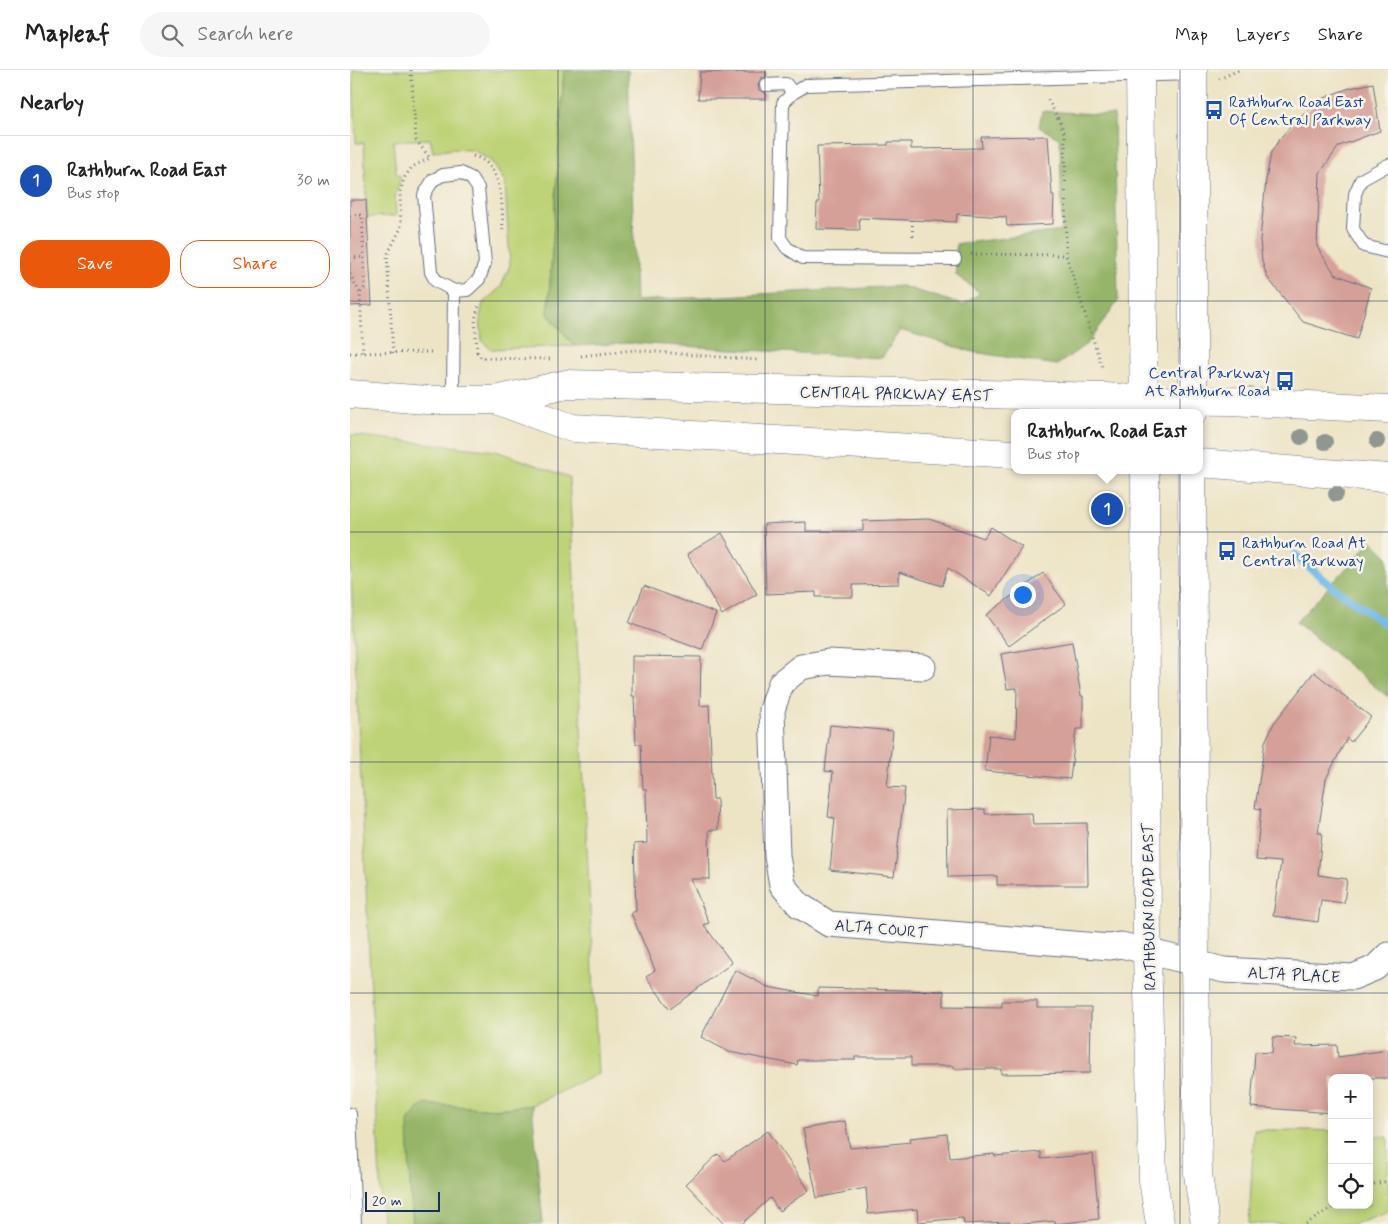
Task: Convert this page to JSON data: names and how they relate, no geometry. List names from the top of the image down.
{
  "streets": {
    "street": [
      "CENTRAL PARKWAY EAST",
      "RATHBURN ROAD EAST",
      "ALTA COURT",
      "ALTA PLACE"
    ]
  },
  "crossings": [
    ["RATHBURN ROAD EAST", "ALTA COURT"],
    ["ALTA COURT", "ALTA PLACE"]
  ],
  "places": {
    "bus stop": ["Rathburn Road East Of Central Parkway", "Central Parkway At Rathburn Road", "Rathburn Road At Central Parkway"]
  },
  "scale_bar": "20 m",
  "page": {
    "header": "Mapleaf",
    "search": "Search here",
    "nav": ["Map", "Layers", "Share"],
    "heading": "Nearby",
    "list": [
      {
        "mark": "1",
        "name": "Rathburn Road East",
        "note": "Bus stop",
        "value": "30 m"
      }
    ],
    "buttons": ["Save", "Share"],
    "popup": ["Rathburn Road East", "Bus stop"],
    "pins": "1",
    "map_buttons": ["+", "−"],
    "scale": "20 m"
  }
}
